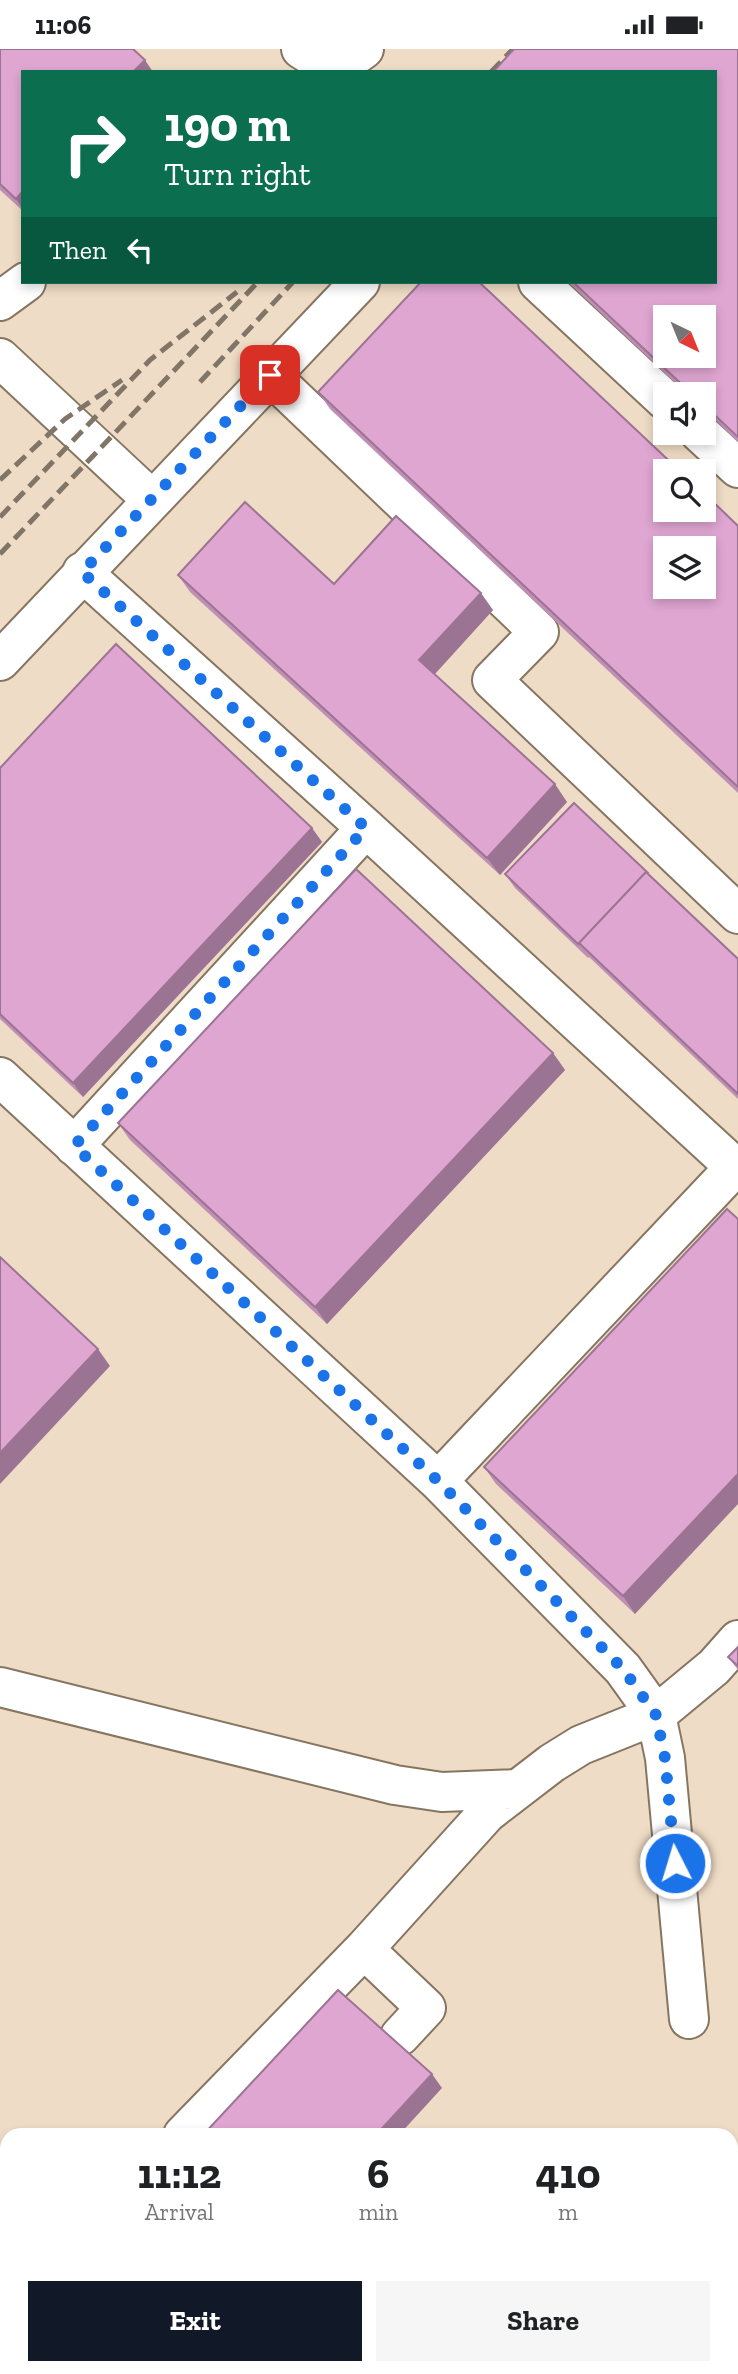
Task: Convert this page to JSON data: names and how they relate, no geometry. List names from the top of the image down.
{
  "north": "bottom right",
  "page": {
    "status": "11:06",
    "turn": ["190 m", "Turn right"],
    "then": "Then",
    "eta": [
      "11:12",
      "Arrival",
      "6",
      "min",
      "410",
      "m"
    ],
    "buttons": ["Exit", "Share"]
  }
}
